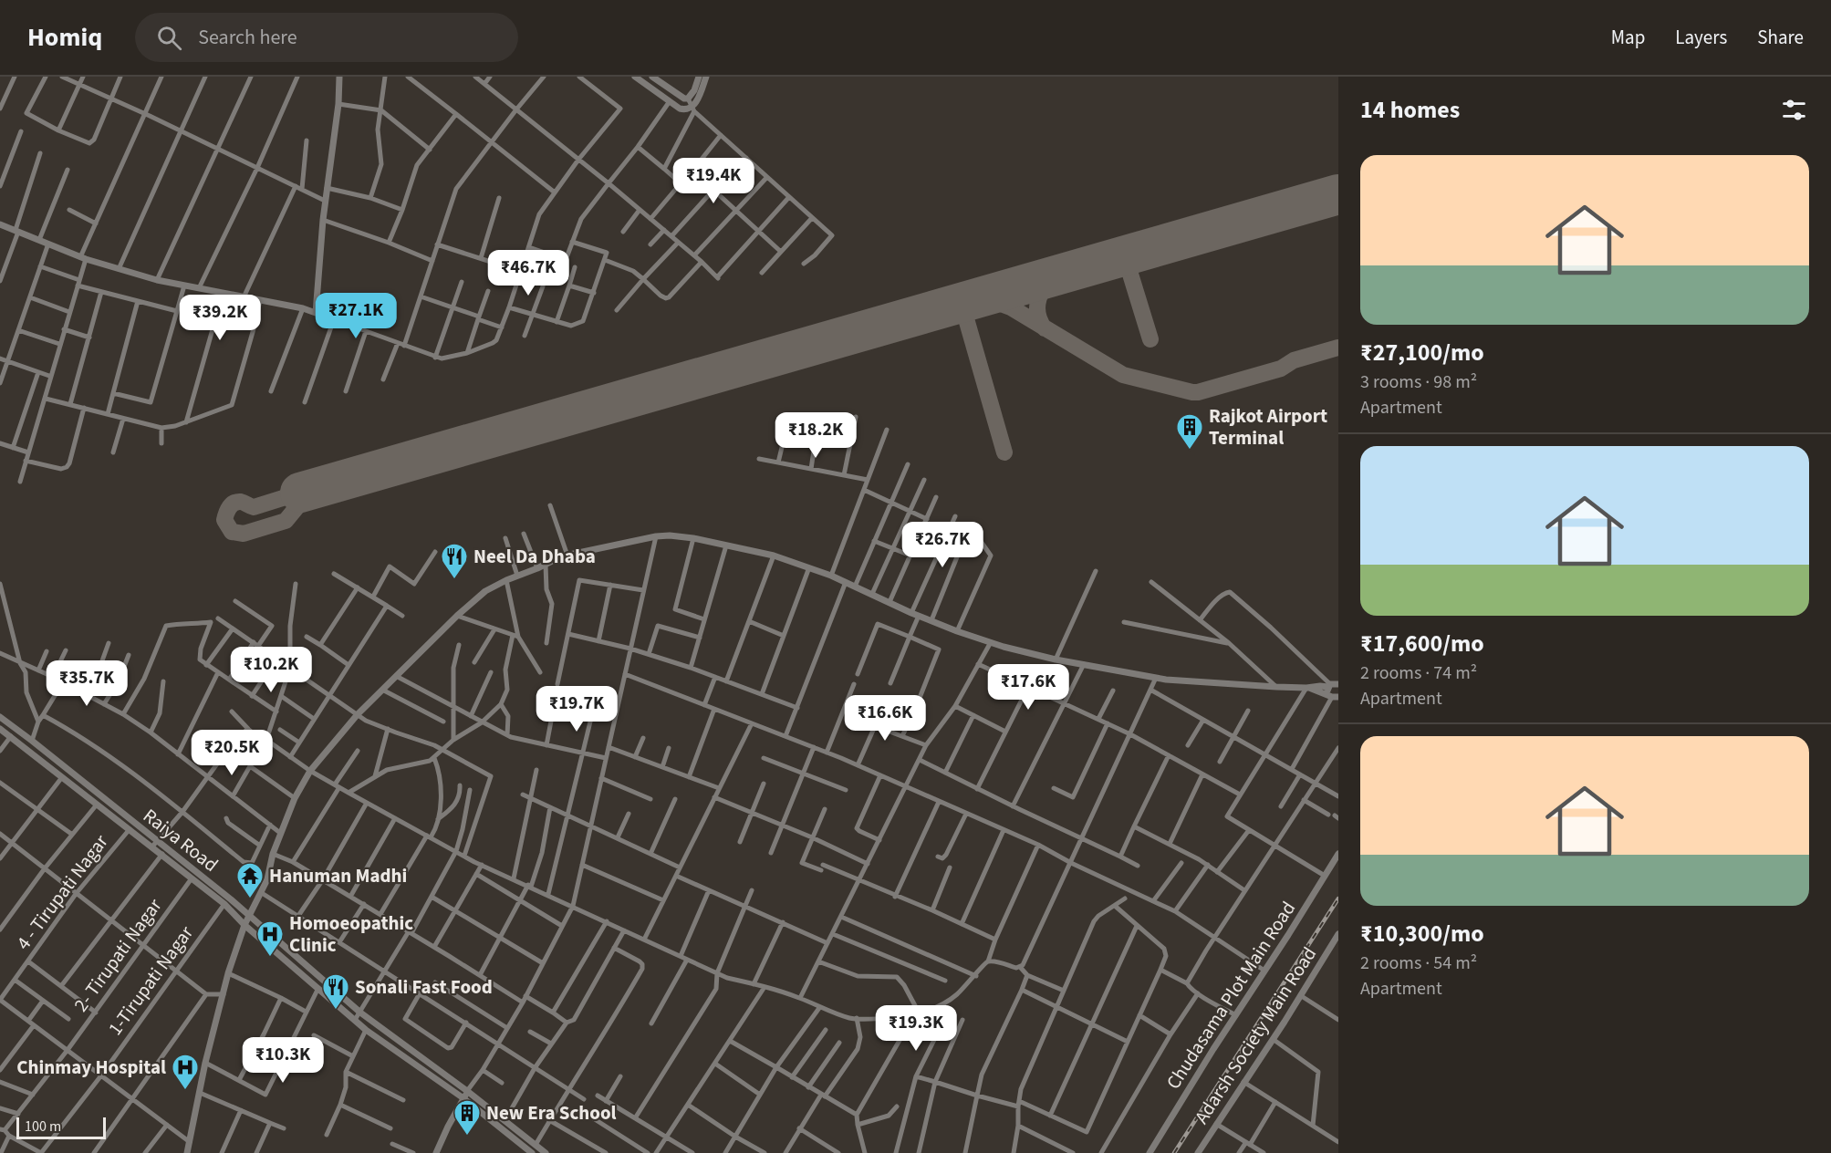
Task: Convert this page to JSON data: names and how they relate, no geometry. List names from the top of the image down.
{
  "streets": {
    "street": [
      "Raiya Road",
      "4 - Tirupati Nagar",
      "2- Tirupati Nagar",
      "1-Tirupati Nagar",
      "Chudasama Plot Main Road",
      "Adarsh Society Main Road"
    ]
  },
  "crossings": [
    ["Raiya Road", "4 - Tirupati Nagar"],
    ["Raiya Road", "2- Tirupati Nagar"],
    ["Raiya Road", "1-Tirupati Nagar"]
  ],
  "places": {
    "building": ["Rajkot Airport Terminal", "New Era School"],
    "restaurant": ["Neel Da Dhaba", "Sonali Fast Food"],
    "temple": ["Hanuman Madhi"],
    "hospital": ["Homoeopathic Clinic", "Chinmay Hospital"]
  },
  "scale_bar": "100 m",
  "page": {
    "header": "Homiq",
    "search": "Search here",
    "nav": ["Map", "Layers", "Share"],
    "heading": "14 homes",
    "list": [
      {
        "name": "₹27,100/mo",
        "note": "3 rooms · 98 m² · Apartment"
      },
      {
        "name": "₹17,600/mo",
        "note": "2 rooms · 74 m² · Apartment"
      },
      {
        "name": "₹10,300/mo",
        "note": "2 rooms · 54 m² · Apartment"
      }
    ],
    "price": [
      "₹19.4K",
      "₹46.7K",
      "₹27.1K",
      "₹39.2K",
      "₹18.2K",
      "₹26.7K",
      "₹10.2K",
      "₹35.7K",
      "₹17.6K",
      "₹19.7K",
      "₹16.6K",
      "₹20.5K",
      "₹19.3K",
      "₹10.3K"
    ],
    "scale": "100 m"
  }
}
